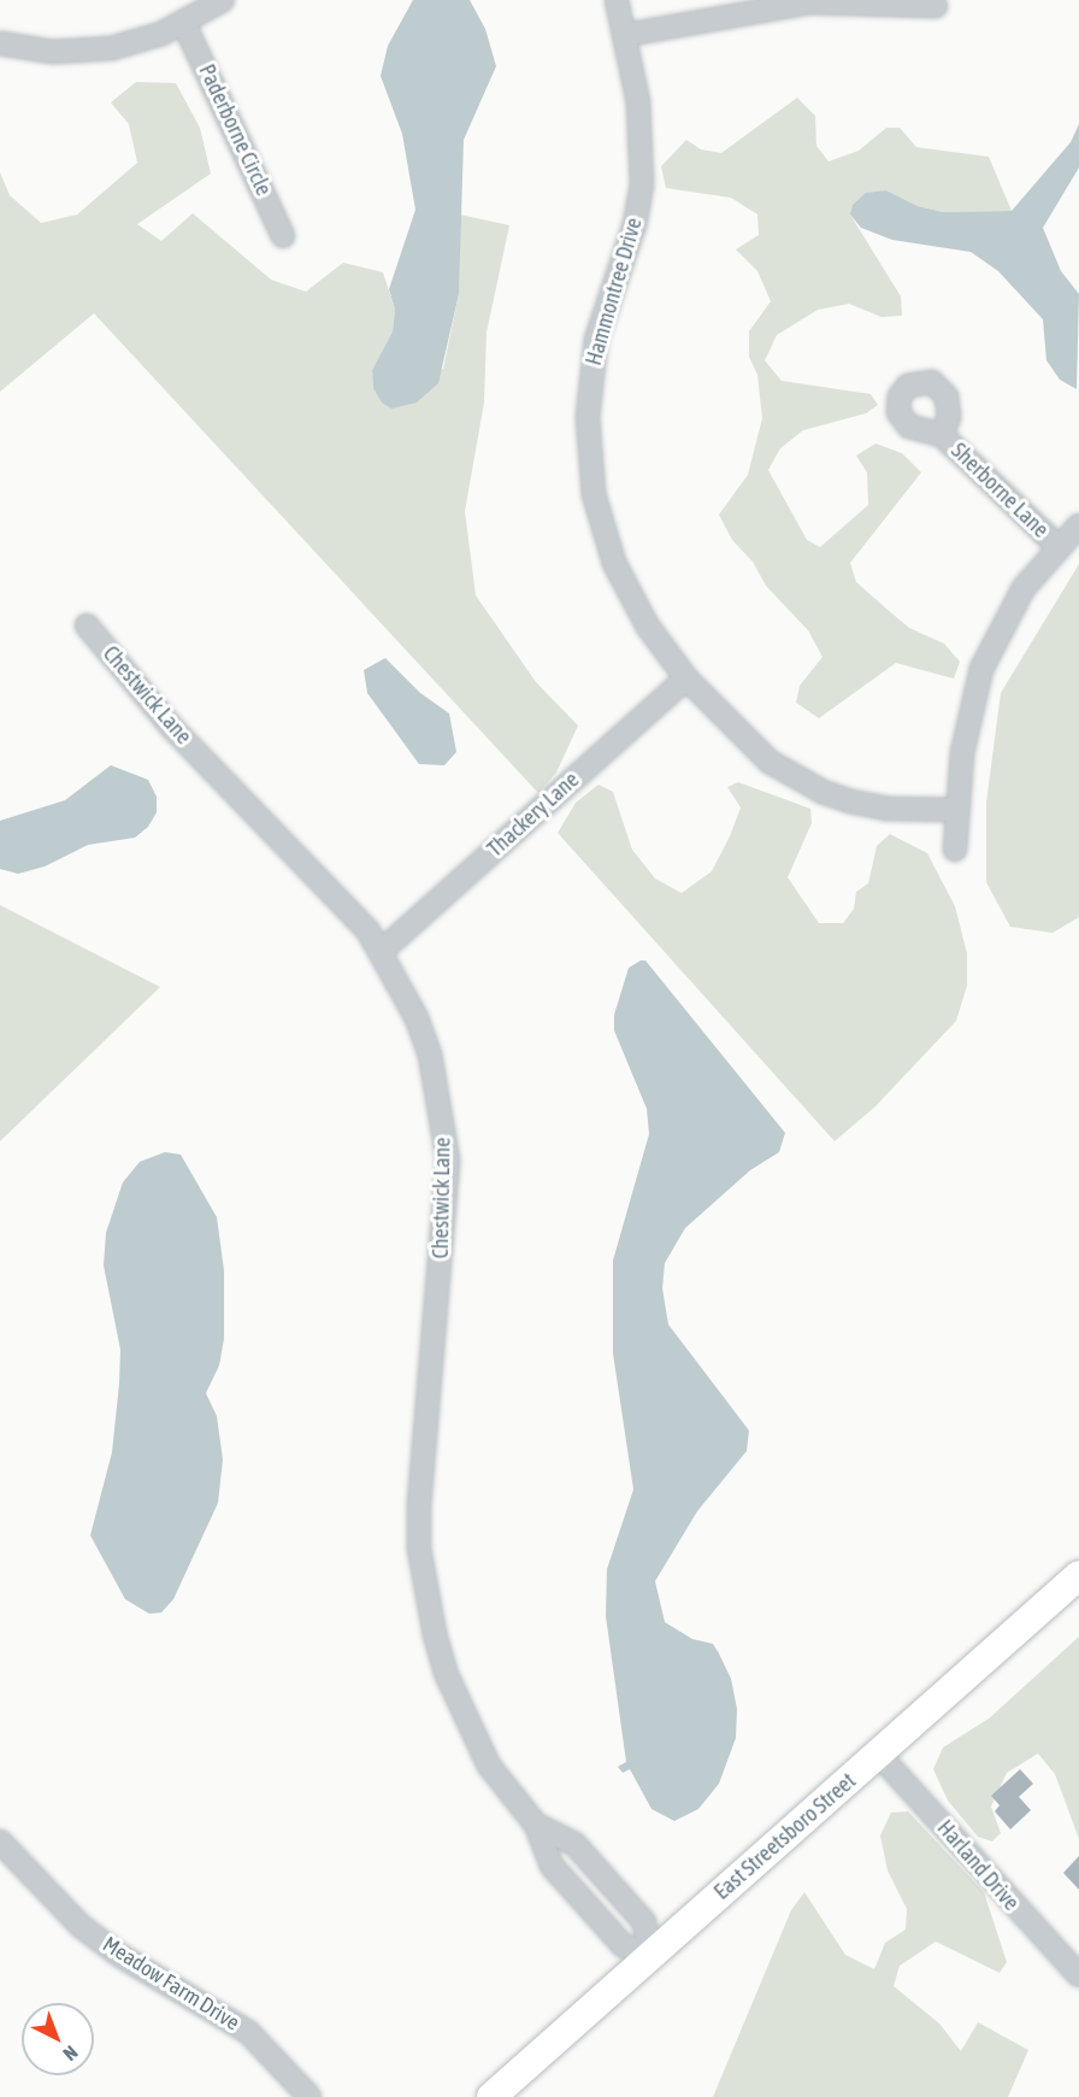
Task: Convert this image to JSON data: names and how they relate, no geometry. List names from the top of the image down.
{
  "streets": {
    "main road": ["East Streetsboro Street"],
    "street": [
      "Paderborne Circle",
      "Hammontree Drive",
      "Sherborne Lane",
      "Chestwick Lane",
      "Thackery Lane",
      "Harland Drive",
      "Meadow Farm Drive"
    ]
  },
  "crossings": [
    ["Hammontree Drive", "Thackery Lane"],
    ["Chestwick Lane", "Thackery Lane"],
    ["Chestwick Lane", "East Streetsboro Street"],
    ["East Streetsboro Street", "Harland Drive"]
  ],
  "north": "bottom right"
}
